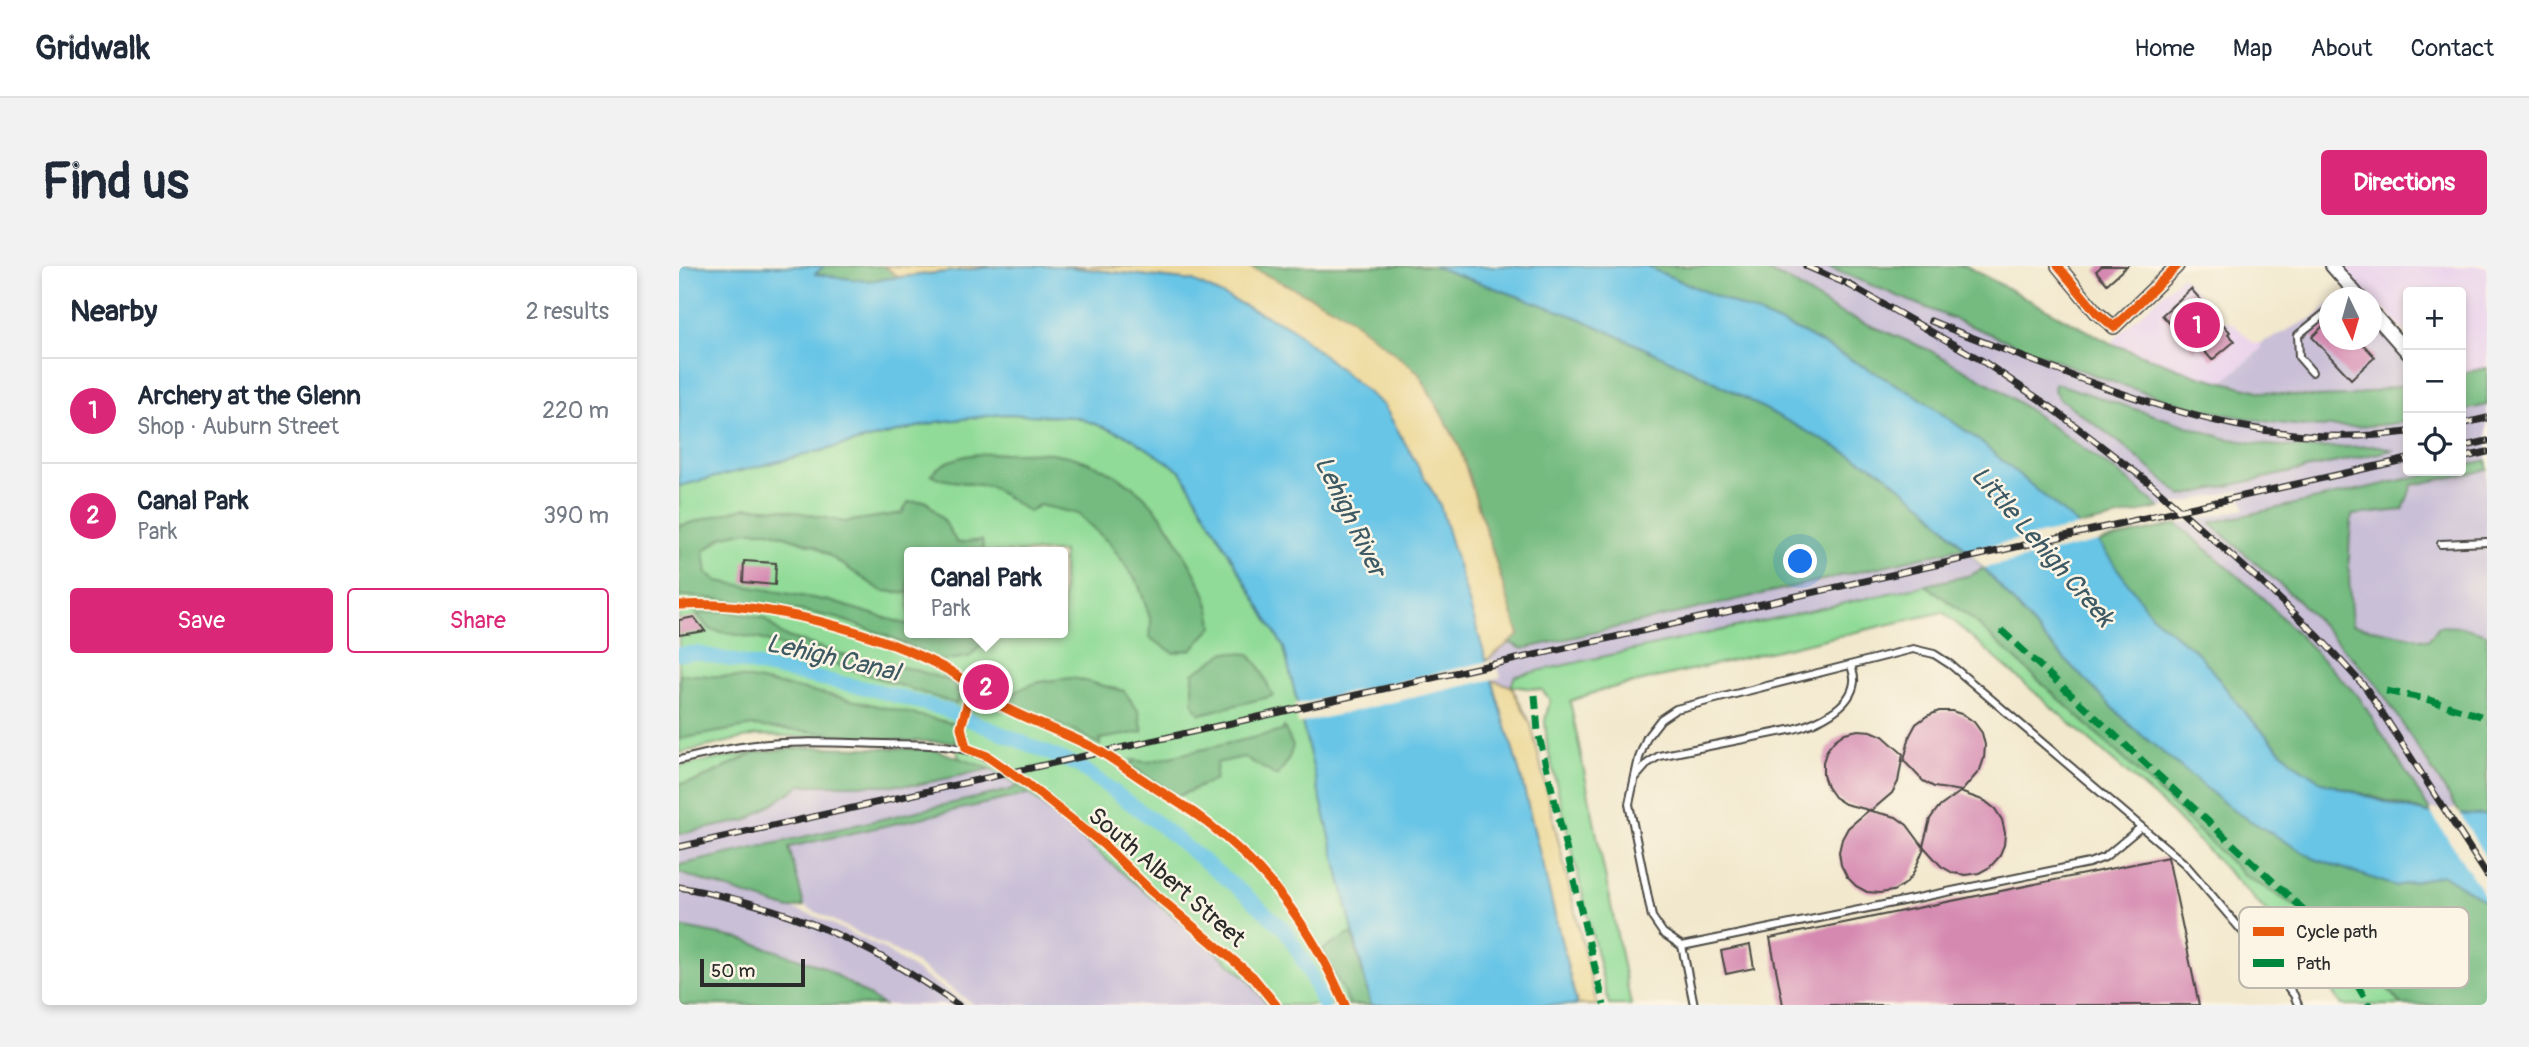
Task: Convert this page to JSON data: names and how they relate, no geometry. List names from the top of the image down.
{
  "streets": {
    "lane": ["South Albert Street"]
  },
  "water": ["Lehigh River", "Little Lehigh Creek", "Lehigh Canal"],
  "legend": ["Cycle path", "Path"],
  "scale_bar": "50 m",
  "north": "bottom",
  "page": {
    "header": "Gridwalk",
    "nav": [
      "Home",
      "Map",
      "About",
      "Contact"
    ],
    "buttons": [
      "Directions",
      ["Save", "Share"]
    ],
    "title": "Find us",
    "heading": ["Nearby", "2 results"],
    "map_buttons": ["+", "−"],
    "pins": ["1", "2"],
    "list": [
      {
        "mark": "1",
        "name": "Archery at the Glenn",
        "note": "Shop · Auburn Street",
        "value": "220 m"
      },
      {
        "mark": "2",
        "name": "Canal Park",
        "note": "Park",
        "value": "390 m"
      }
    ],
    "popup": ["Canal Park", "Park"],
    "scale": "50 m"
  }
}
